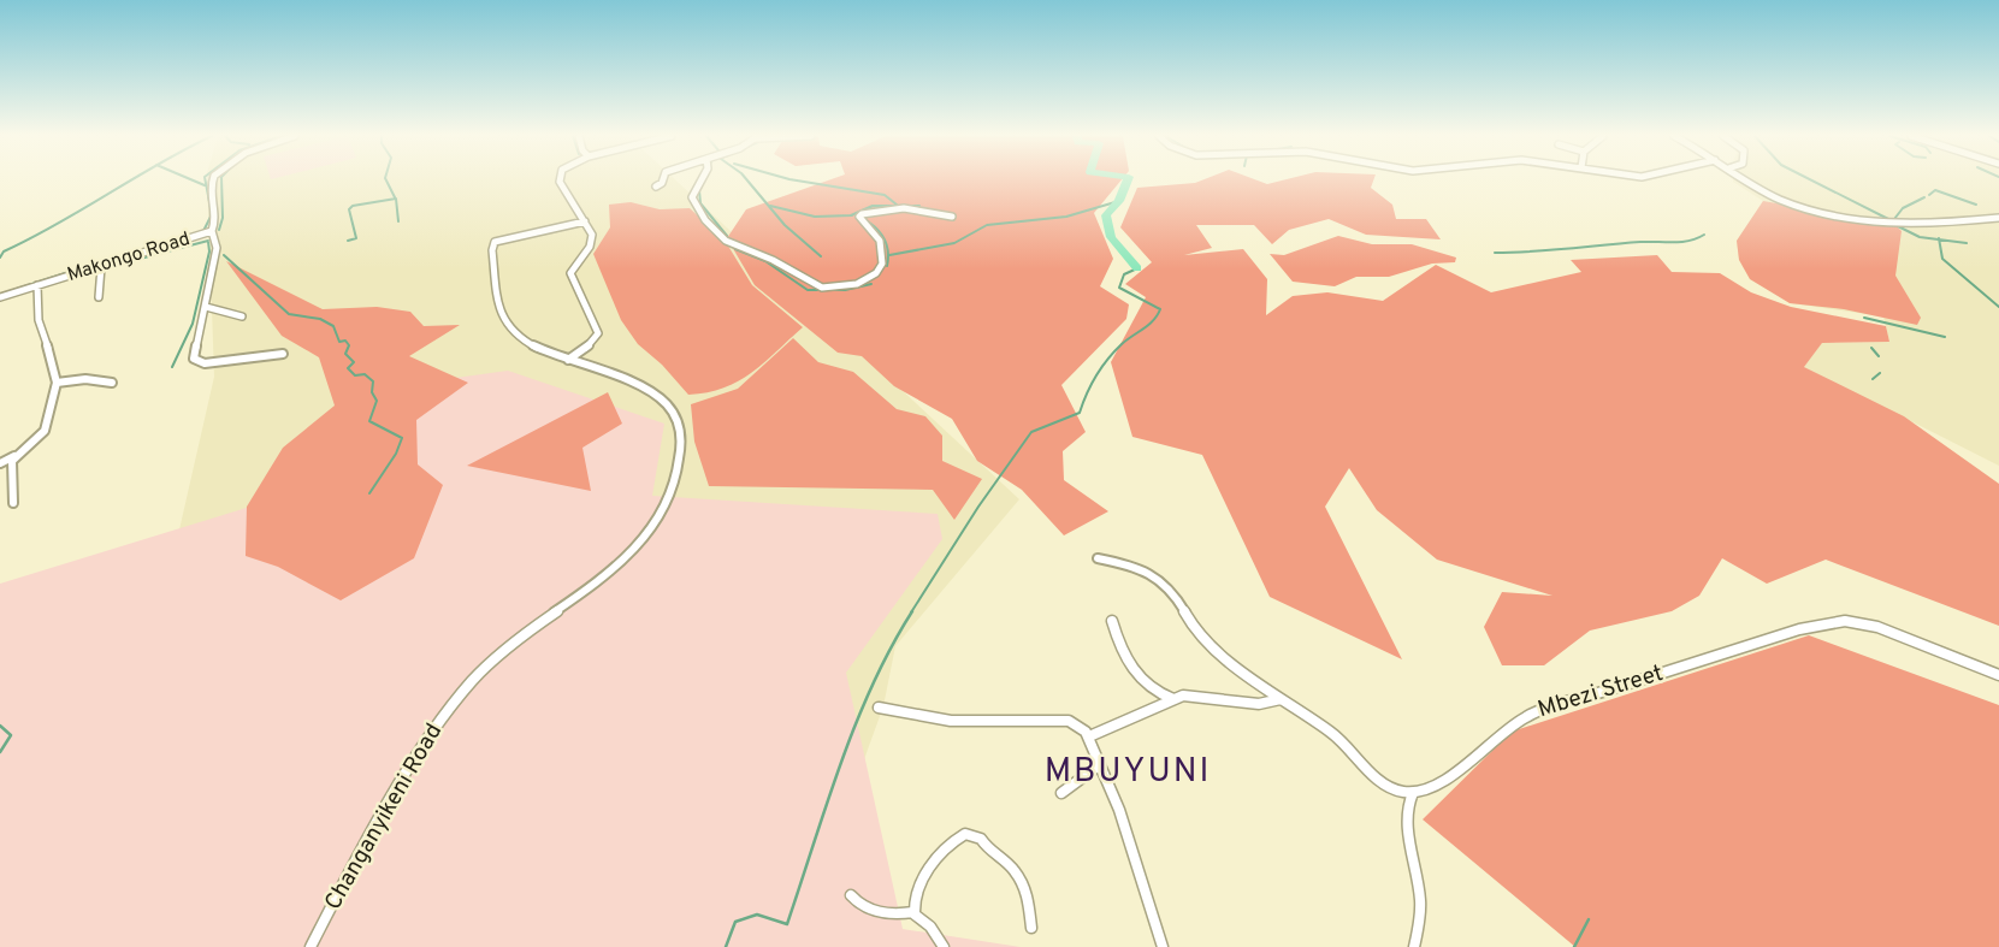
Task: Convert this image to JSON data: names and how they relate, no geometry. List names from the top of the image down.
{
  "streets": {
    "street": ["Makongo Road", "Mbezi Street", "Changanyikeni Road"]
  },
  "districts": ["MBUYUNI"]
}
